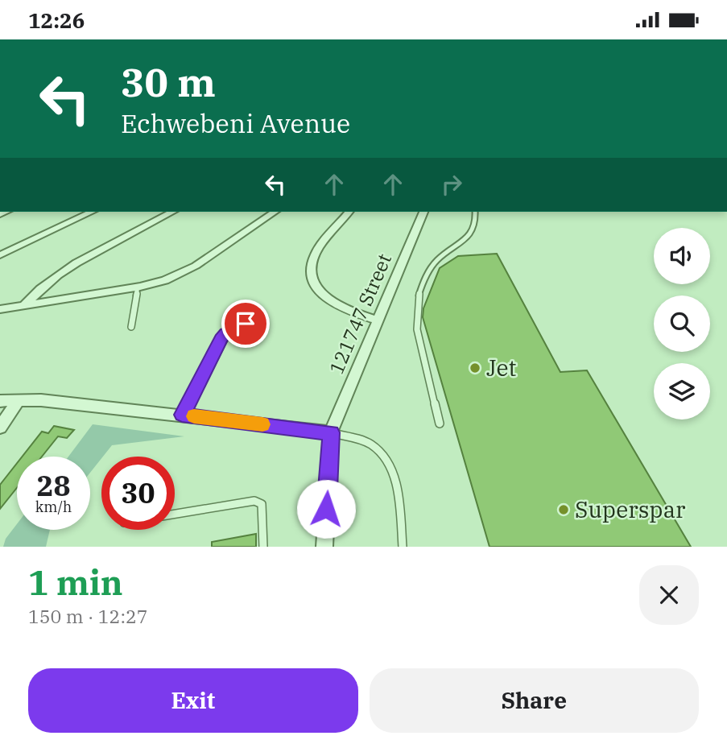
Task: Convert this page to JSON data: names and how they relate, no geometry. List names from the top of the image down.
{
  "streets": {
    "street": ["121747 Street"]
  },
  "places": ["Jet", "Superspar"],
  "page": {
    "status": "12:26",
    "turn": ["30 m", "Echwebeni Avenue"],
    "speed": "28 km/h",
    "limit": "30",
    "heading": ["1 min", "150 m · 12:27"],
    "buttons": ["Exit", "Share"]
  }
}
